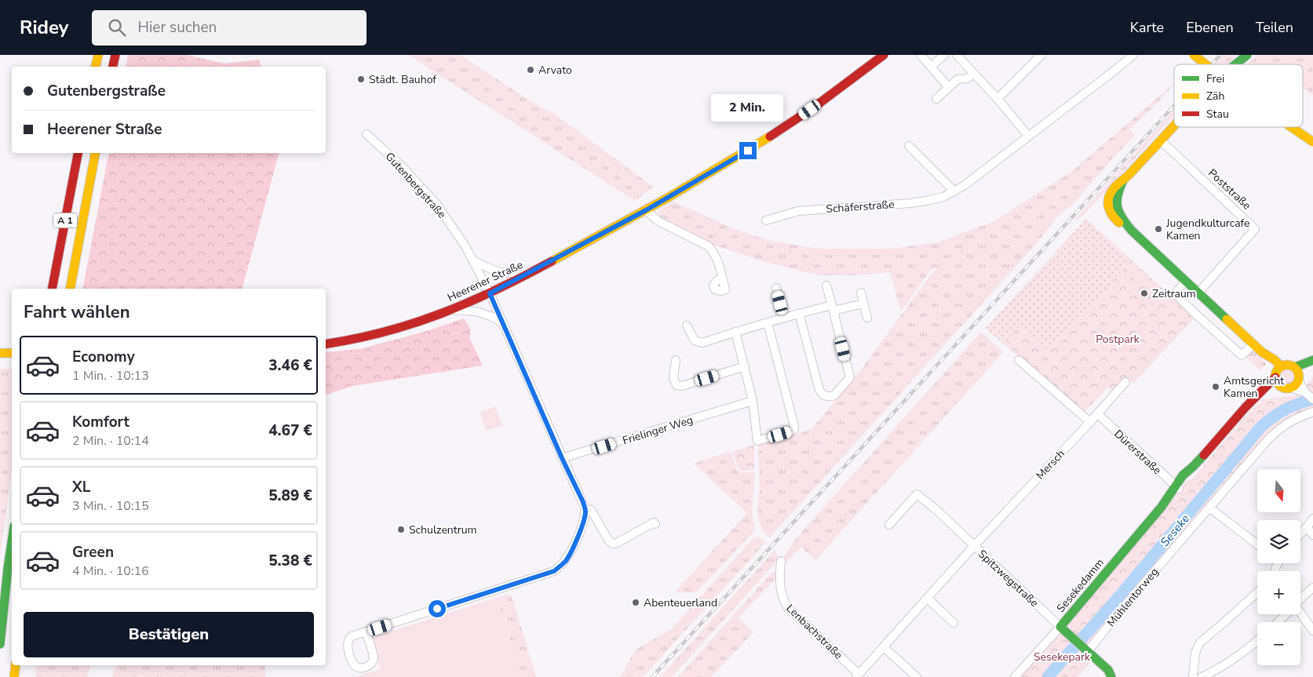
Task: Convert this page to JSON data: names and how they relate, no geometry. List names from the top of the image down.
{
  "streets": {
    "main road": ["A 1", "Heerener Straße", "Sesekedamm"],
    "street": [
      "Gutenbergstraße",
      "Poststraße",
      "Schäferstraße",
      "Frielinger Weg",
      "Dürerstraße",
      "Mersch",
      "Spitzwegstraße",
      "Mühlentorweg",
      "Lenbachstraße"
    ]
  },
  "crossings": [
    ["Gutenbergstraße", "Heerener Straße"],
    ["Gutenbergstraße", "Frielinger Weg"],
    ["Dürerstraße", "Mersch"],
    ["Dürerstraße", "Sesekedamm"],
    ["Mersch", "Spitzwegstraße"],
    ["Mersch", "Lenbachstraße"],
    ["Spitzwegstraße", "Sesekedamm"]
  ],
  "water": ["Seseke"],
  "parks": ["Postpark", "Sesekepark"],
  "places": [
    "Arvato",
    "Städt. Bauhof",
    "Jugendkulturcafe Kamen",
    "Zeitraum",
    "Amtsgericht Kamen",
    "Schulzentrum",
    "Abenteuerland"
  ],
  "legend": ["Frei", "Zäh", "Stau"],
  "north": "bottom",
  "page": {
    "header": "Ridey",
    "search": "Hier suchen",
    "nav": ["Karte", "Ebenen", "Teilen"],
    "banner": ["Gutenbergstraße", "Heerener Straße"],
    "bubble": "2 Min.",
    "heading": "Fahrt wählen",
    "list": [
      {
        "name": "Economy",
        "note": "1 Min. · 10:13",
        "value": "3.46 €"
      },
      {
        "name": "Komfort",
        "note": "2 Min. · 10:14",
        "value": "4.67 €"
      },
      {
        "name": "XL",
        "note": "3 Min. · 10:15",
        "value": "5.89 €"
      },
      {
        "name": "Green",
        "note": "4 Min. · 10:16",
        "value": "5.38 €"
      }
    ],
    "map_buttons": ["+", "−"],
    "buttons": "Bestätigen"
  }
}
